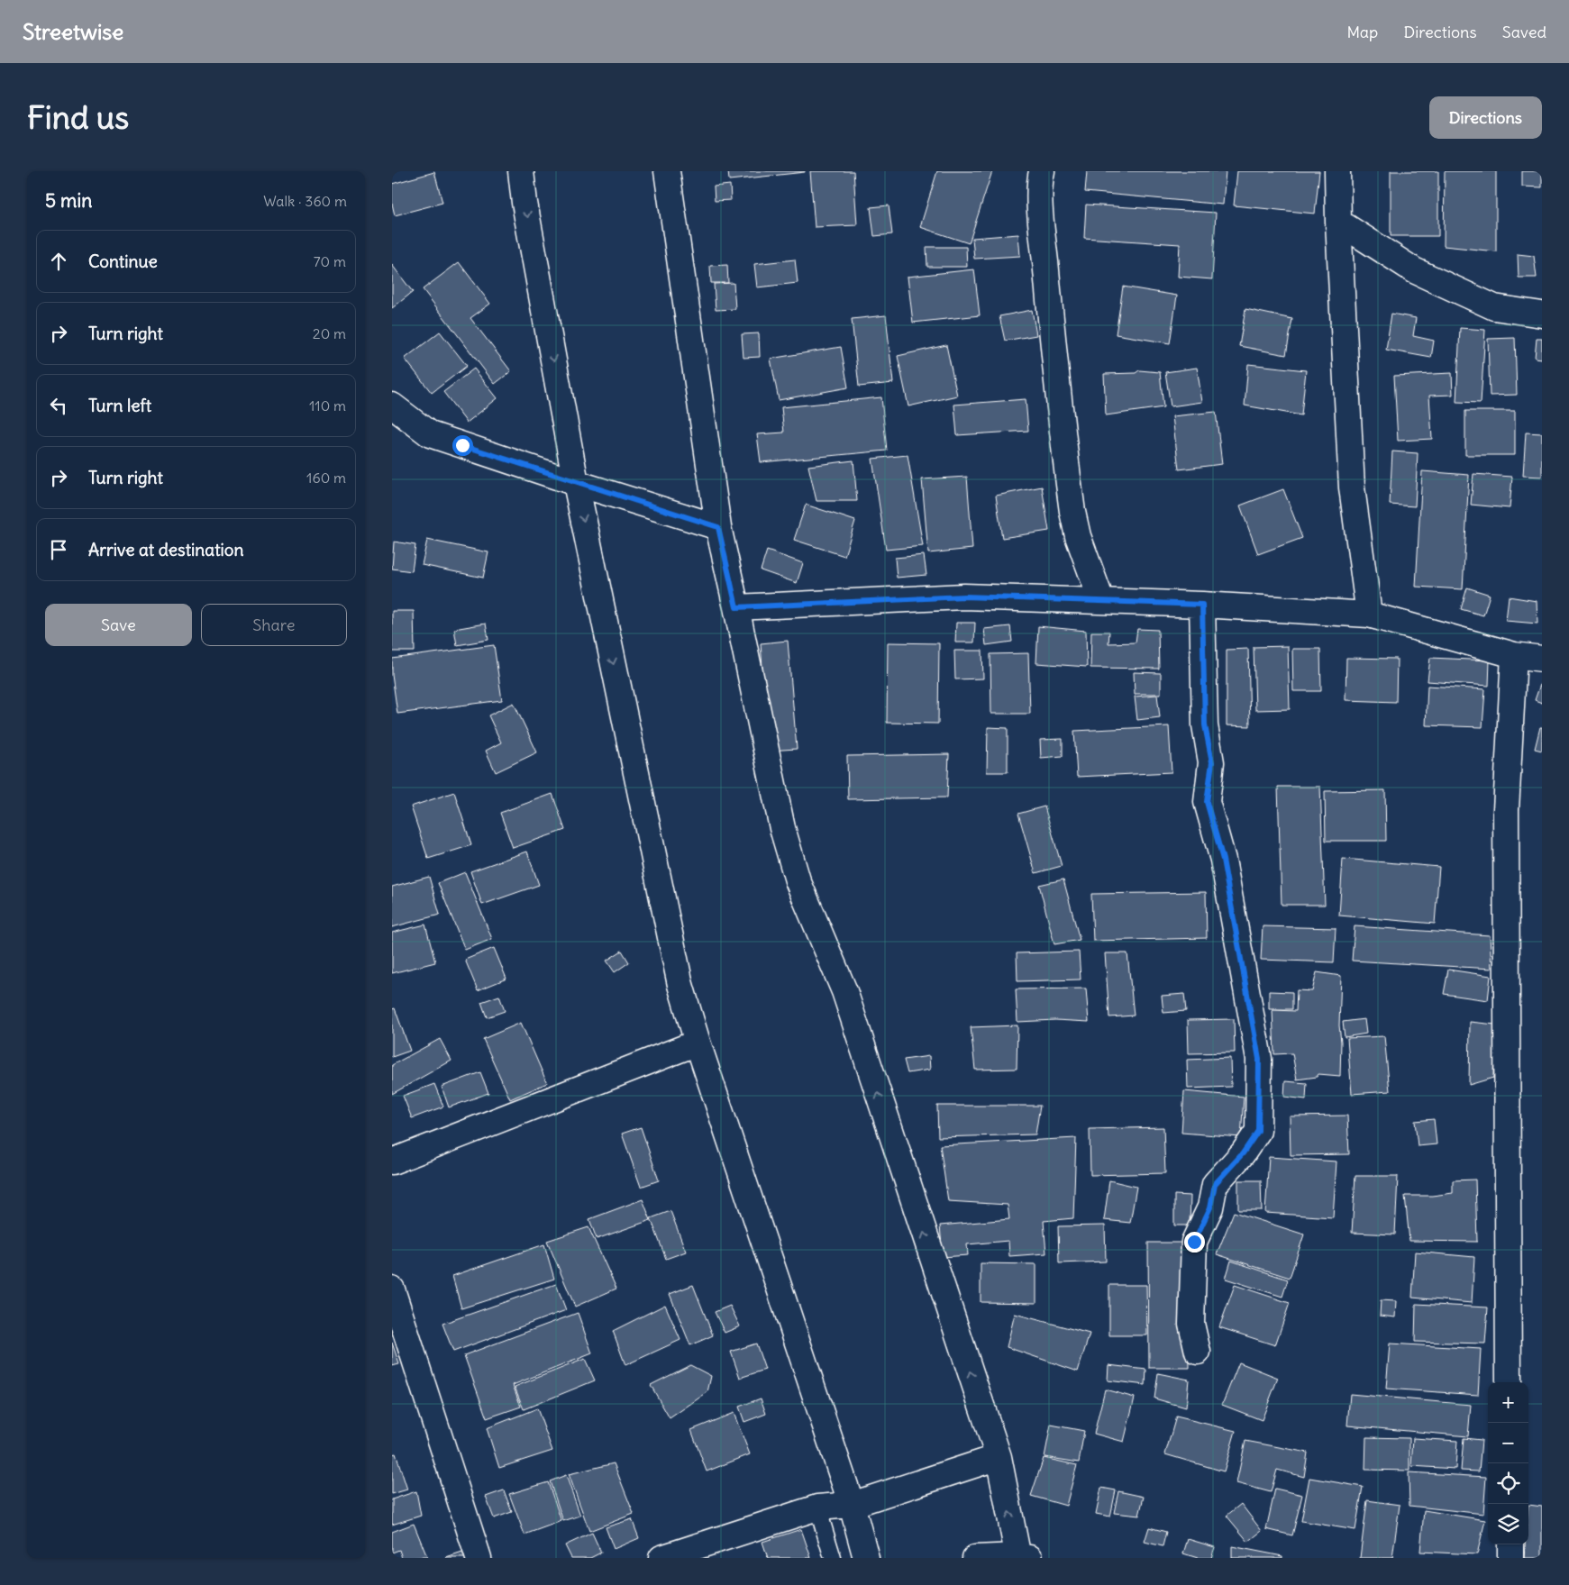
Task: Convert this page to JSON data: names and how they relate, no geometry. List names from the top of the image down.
{
  "page": {
    "header": "Streetwise",
    "nav": ["Map", "Directions", "Saved"],
    "buttons": [
      "Directions",
      ["Save", "Share"]
    ],
    "title": "Find us",
    "heading": ["5 min", "Walk · 360 m"],
    "list": [
      ["Continue", "70 m"],
      ["Turn right", "20 m"],
      ["Turn left", "110 m"],
      ["Turn right", "160 m"],
      "Arrive at destination"
    ],
    "map_buttons": ["+", "−"]
  }
}
